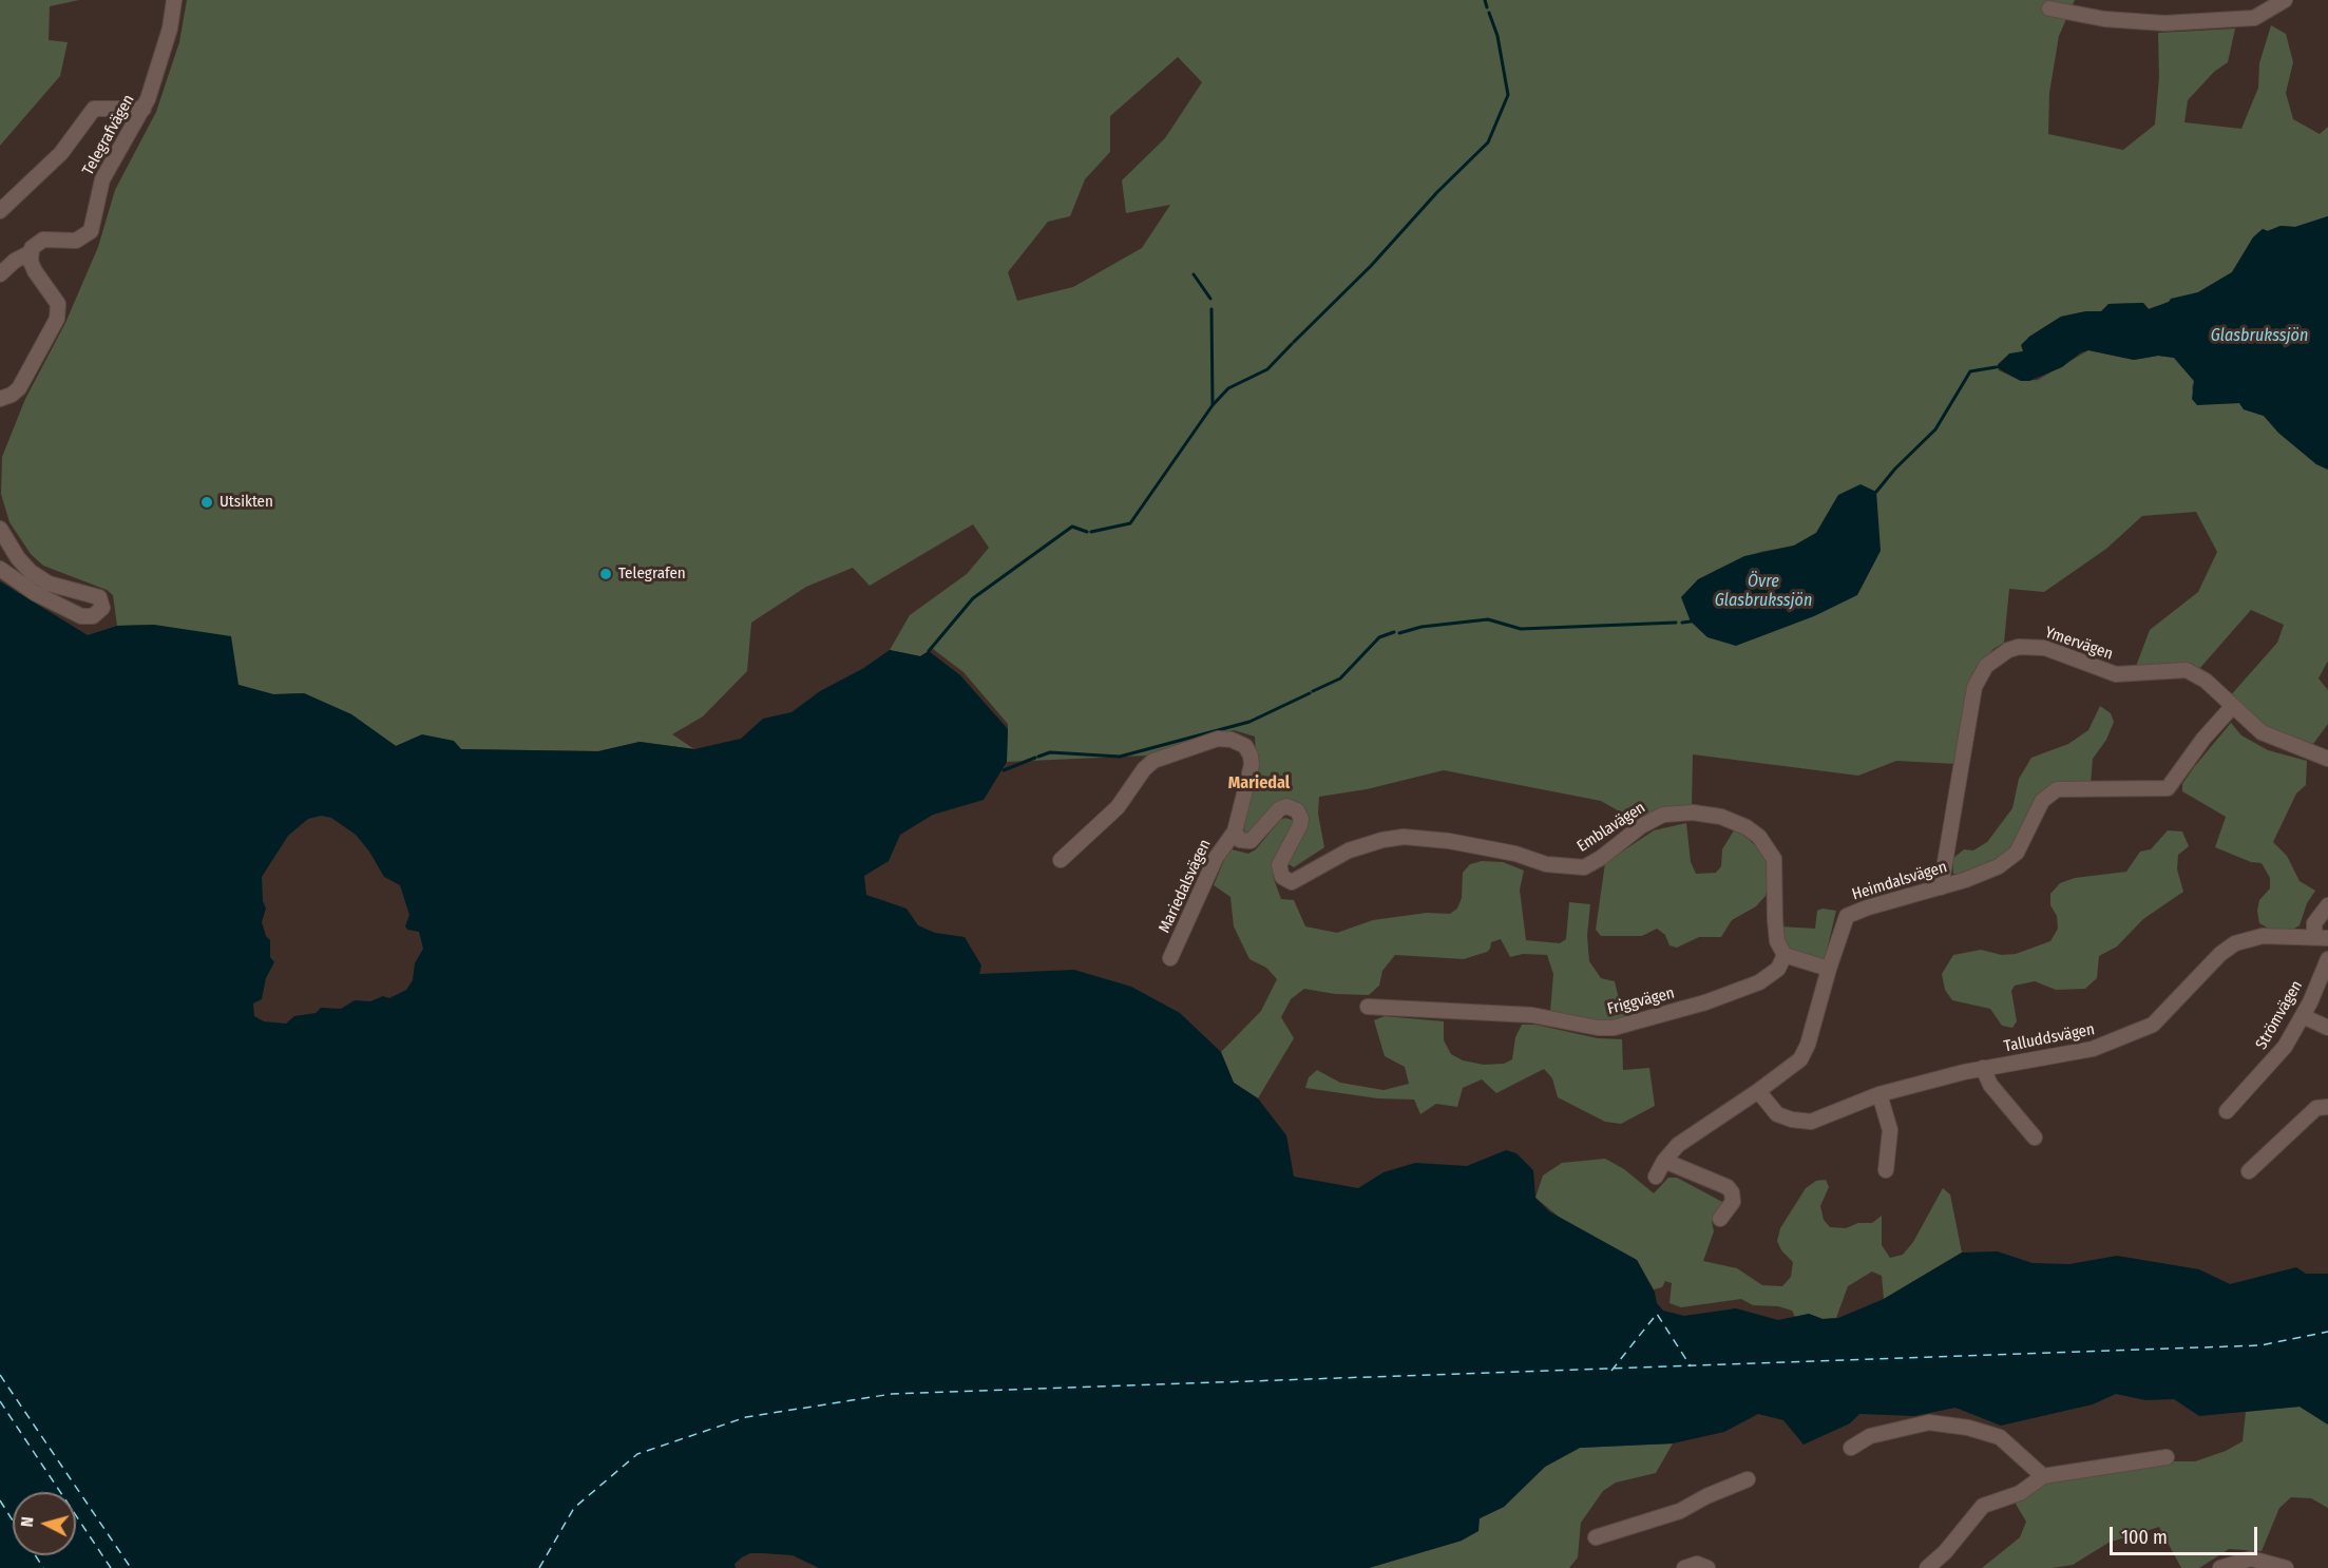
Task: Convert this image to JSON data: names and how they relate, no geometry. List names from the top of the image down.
{
  "streets": {
    "street": [
      "Telegrafvägen",
      "Ymervägen",
      "Emblavägen",
      "Heimdalsvägen",
      "Mariedalsvägen",
      "Friggvägen",
      "Strömvägen",
      "Talluddsvägen"
    ]
  },
  "crossings": [
    ["Ymervägen", "Heimdalsvägen"],
    ["Emblavägen", "Mariedalsvägen"],
    ["Emblavägen", "Friggvägen"],
    ["Heimdalsvägen", "Talluddsvägen"]
  ],
  "districts": ["Mariedal"],
  "water": ["Glasbrukssjön", "Övre Glasbrukssjön"],
  "places": ["Utsikten", "Telegrafen"],
  "scale_bar": "100 m",
  "north": "left"
}
